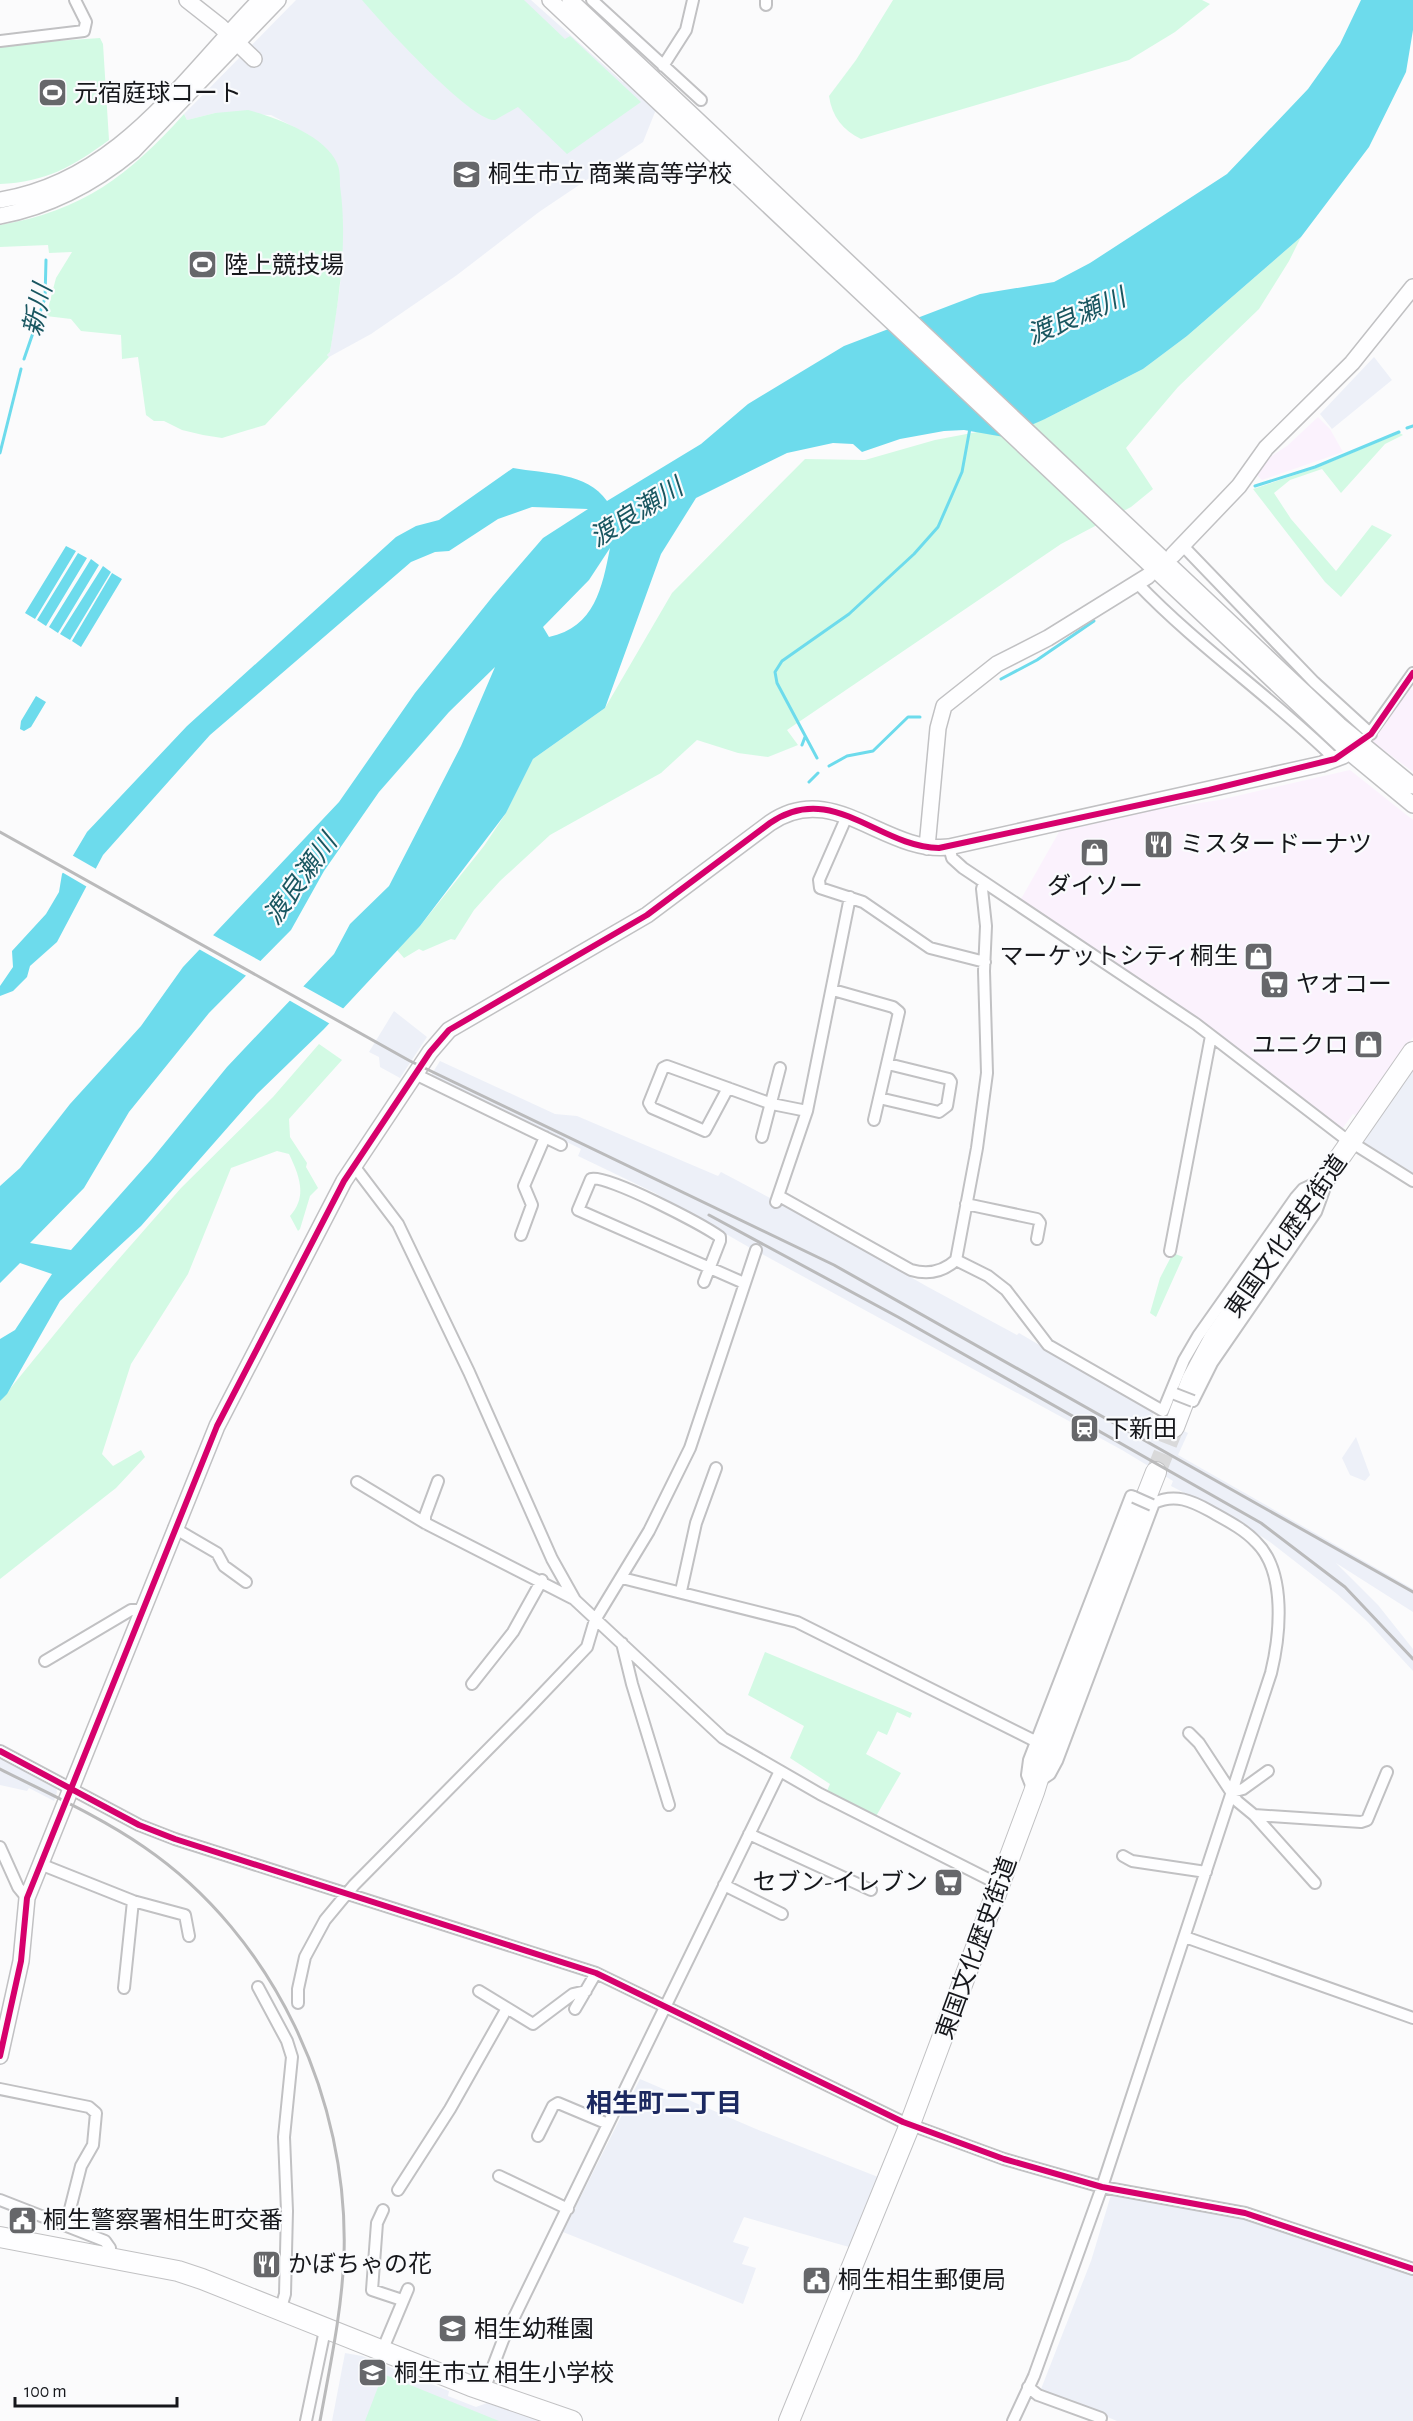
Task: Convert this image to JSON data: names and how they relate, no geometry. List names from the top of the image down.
{
  "streets": {
    "highway": ["東国文化歴史街道"]
  },
  "districts": ["相生町二丁目"],
  "water": ["新川", "渡良瀬川"],
  "places": {
    "sports": ["元宿庭球コート", "陸上競技場"],
    "school or university": ["桐生市立 商業高等学校", "相生幼稚園", "桐生市立 相生小学校"],
    "restaurant": ["ミスタードーナツ", "かぼちゃの花"],
    "shop": ["ダイソー", "マーケットシティ桐生", "ユニクロ"],
    "supermarket": ["ヤオコー", "セブン-イレブン"],
    "station": ["下新田"],
    "public building": ["桐生警察署相生町交番", "桐生相生郵便局"]
  },
  "scale_bar": "100 m"
}
